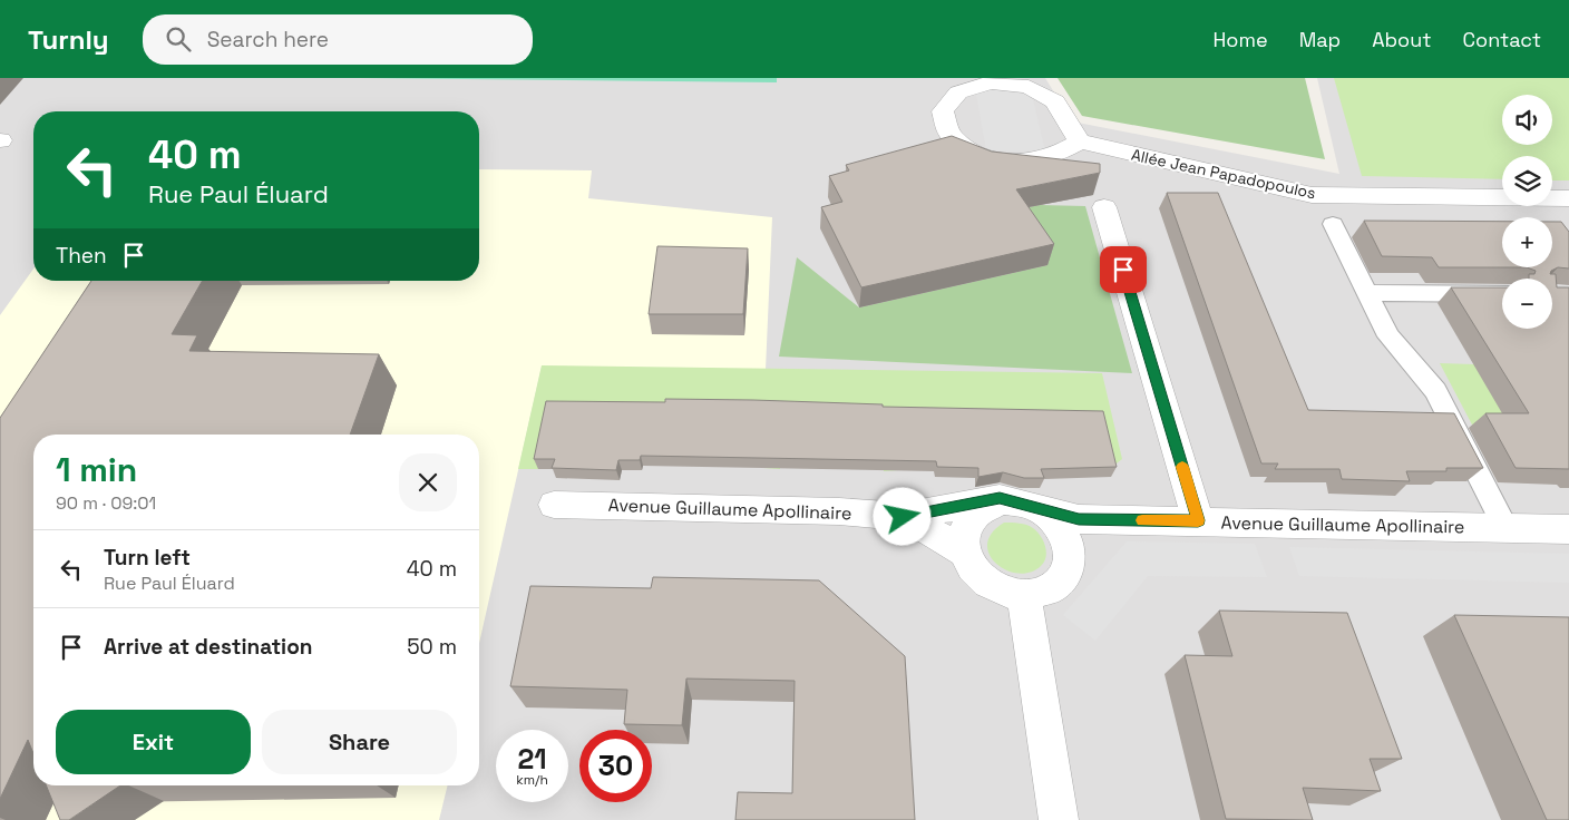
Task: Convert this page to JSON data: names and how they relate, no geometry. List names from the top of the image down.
{
  "streets": {
    "street": ["Allée Jean Papadopoulos", "Avenue Guillaume Apollinaire"]
  },
  "page": {
    "header": "Turnly",
    "search": "Search here",
    "nav": [
      "Home",
      "Map",
      "About",
      "Contact"
    ],
    "map_buttons": ["+", "−"],
    "turn": ["40 m", "Rue Paul Éluard"],
    "then": "Then",
    "heading": ["1 min", "90 m · 09:01"],
    "list": [
      {
        "name": "Turn left",
        "note": "Rue Paul Éluard",
        "value": "40 m"
      },
      {
        "name": "Arrive at destination",
        "value": "50 m"
      }
    ],
    "buttons": ["Exit", "Share"],
    "speed": "21 km/h",
    "limit": "30"
  }
}
